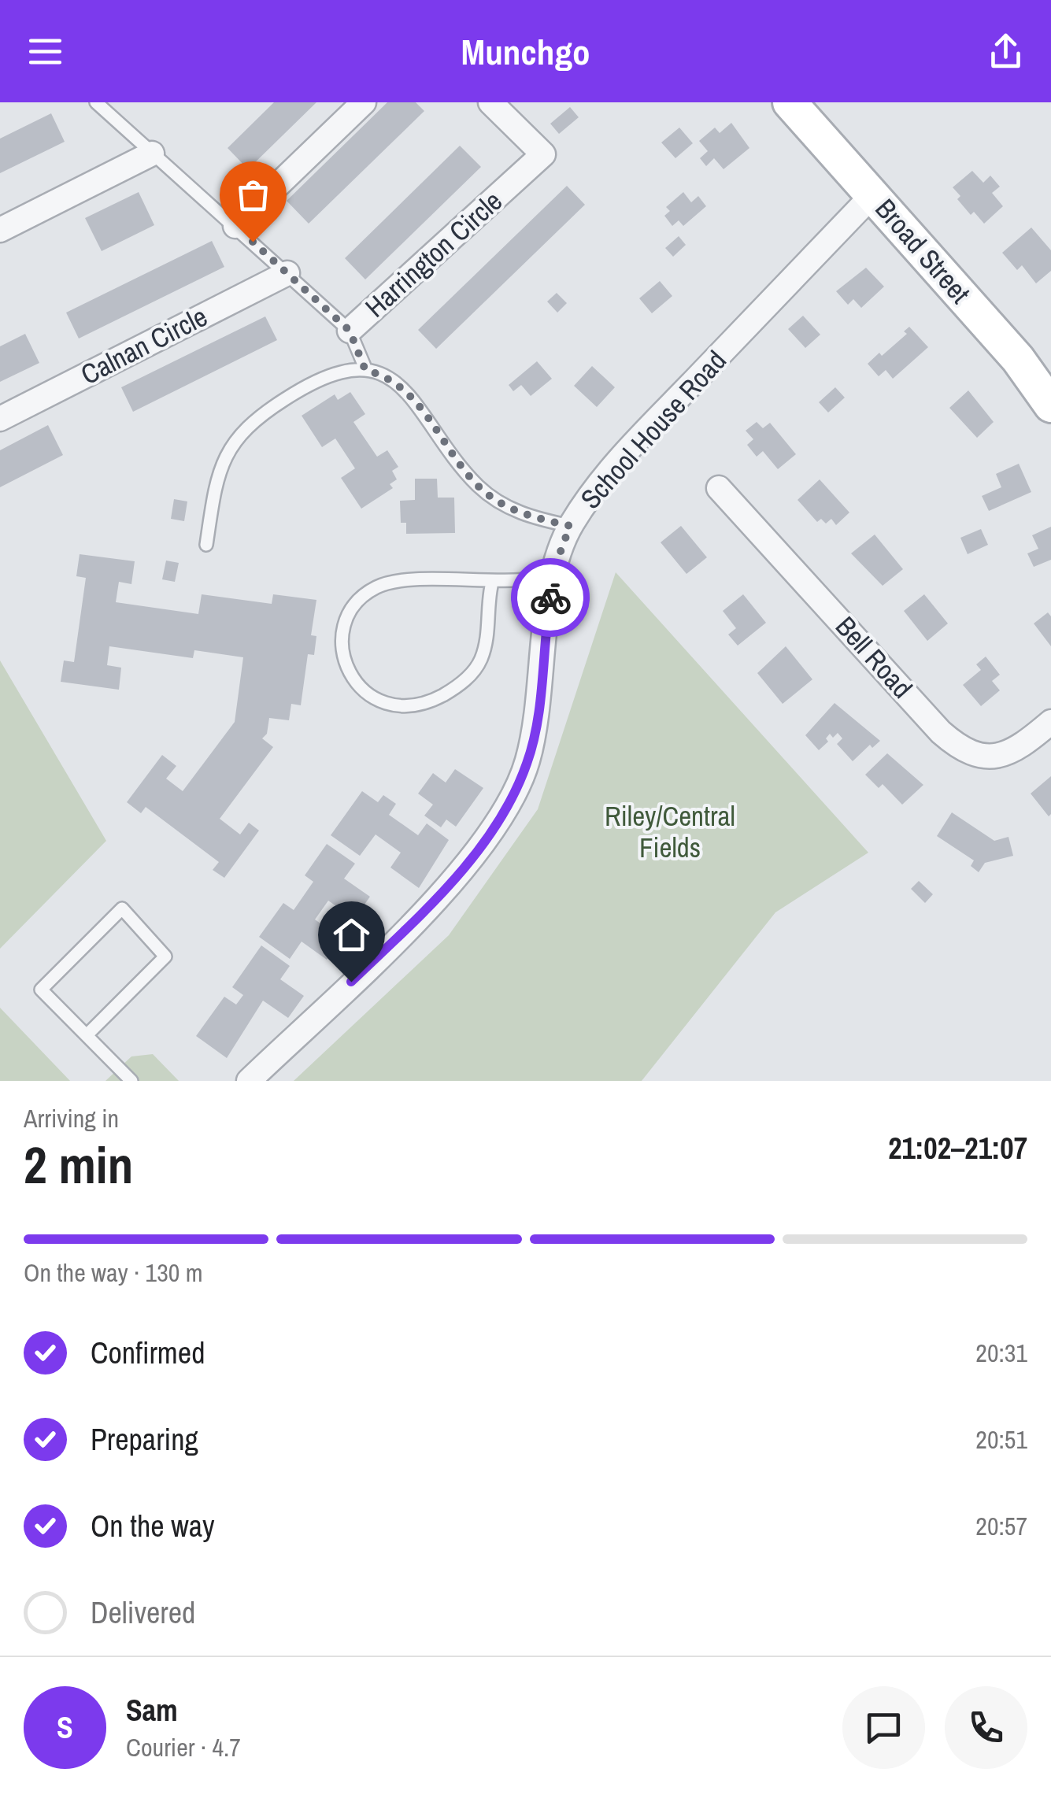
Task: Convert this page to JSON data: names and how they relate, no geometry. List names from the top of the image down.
{
  "streets": {
    "main road": ["Broad Street"],
    "street": [
      "Harrington Circle",
      "Calnan Circle",
      "School House Road",
      "Bell Road"
    ]
  },
  "crossings": [
    ["Broad Street", "School House Road"],
    ["Harrington Circle", "Calnan Circle"]
  ],
  "parks": ["Riley/Central Fields"],
  "page": {
    "header": "Munchgo",
    "heading": ["2 min", "Arriving in", "21:02–21:07"],
    "panel": ["Sam", "Courier · 4.7"],
    "bar": "On the way · 130 m",
    "list": [
      ["Confirmed", "20:31"],
      ["Preparing", "20:51"],
      ["On the way", "20:57"],
      "Delivered"
    ],
    "round": "S"
  }
}
